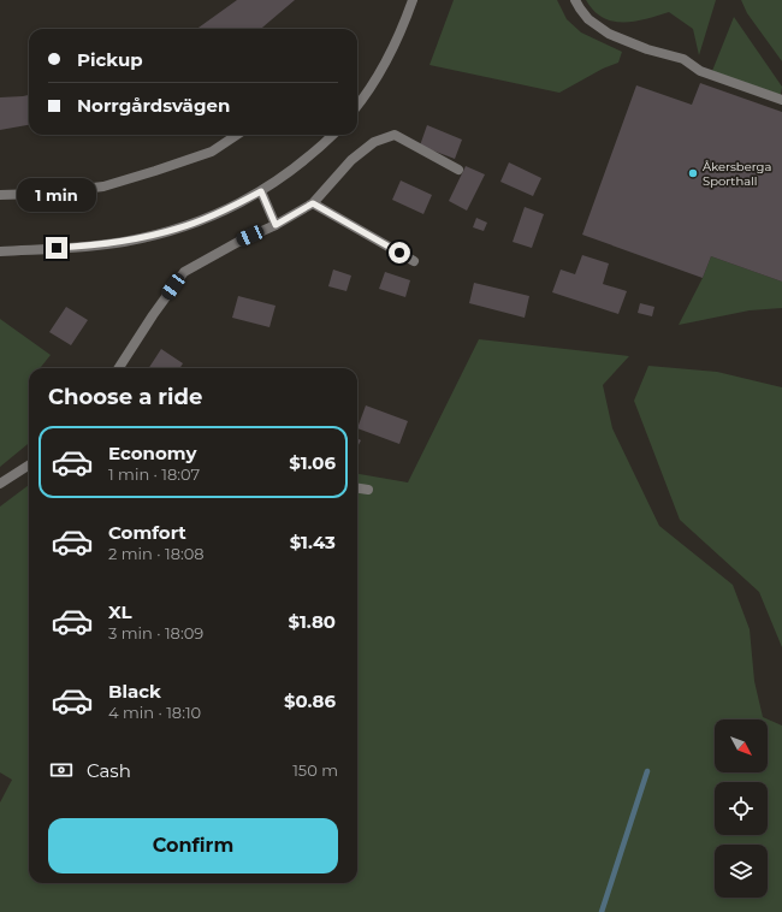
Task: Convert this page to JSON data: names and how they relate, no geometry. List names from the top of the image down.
{
  "places": ["Åkersberga Sporthall"],
  "north": "bottom right",
  "page": {
    "banner": ["Pickup", "Norrgårdsvägen"],
    "bubble": "1 min",
    "heading": "Choose a ride",
    "list": [
      {
        "name": "Economy",
        "note": "1 min · 18:07",
        "value": "$1.06"
      },
      {
        "name": "Comfort",
        "note": "2 min · 18:08",
        "value": "$1.43"
      },
      {
        "name": "XL",
        "note": "3 min · 18:09",
        "value": "$1.80"
      },
      {
        "name": "Black",
        "note": "4 min · 18:10",
        "value": "$0.86"
      }
    ],
    "pay": ["Cash", "150 m"],
    "buttons": "Confirm"
  }
}
